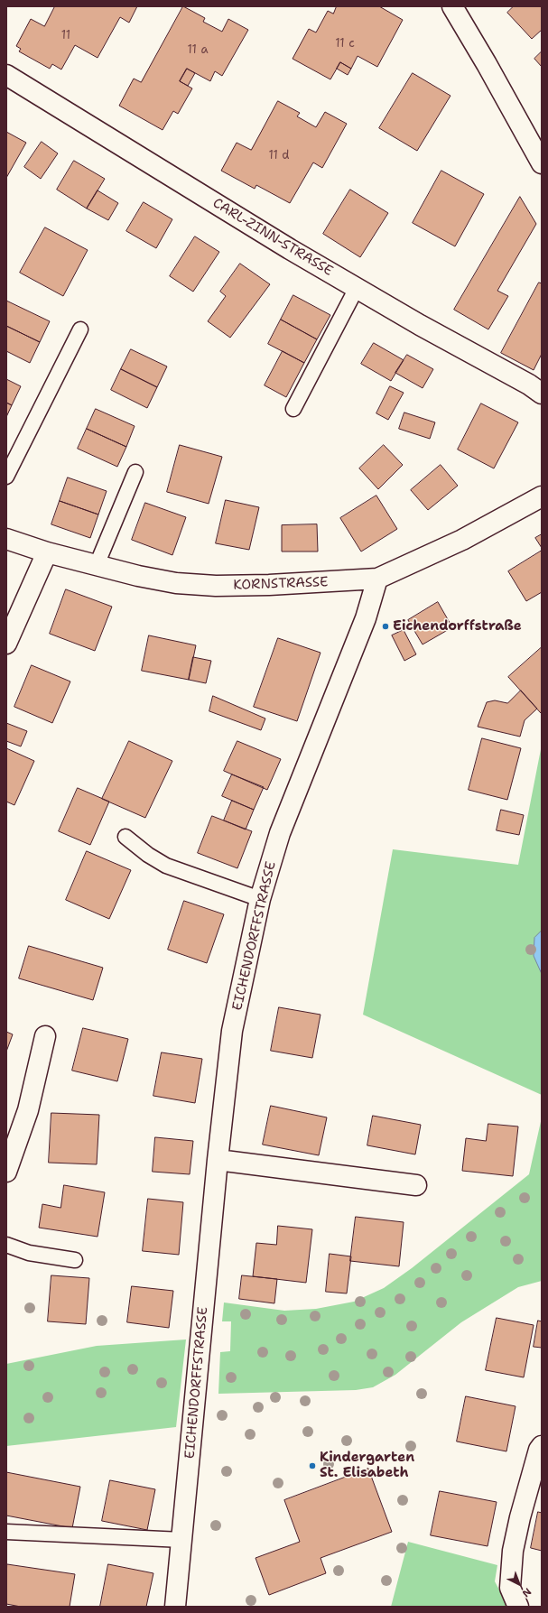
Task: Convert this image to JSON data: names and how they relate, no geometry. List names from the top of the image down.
{
  "streets": {
    "street": ["CARL-ZINN-STRASSE", "KORNSTRASSE", "EICHENDORFFSTRASSE"]
  },
  "crossings": [
    ["KORNSTRASSE", "EICHENDORFFSTRASSE"]
  ],
  "places": ["Eichendorffstraße", "Kindergarten St. Elisabeth"],
  "house_numbers": [
    "11",
    "11 c",
    "11 a",
    "11 d"
  ],
  "north": "bottom right"
}
